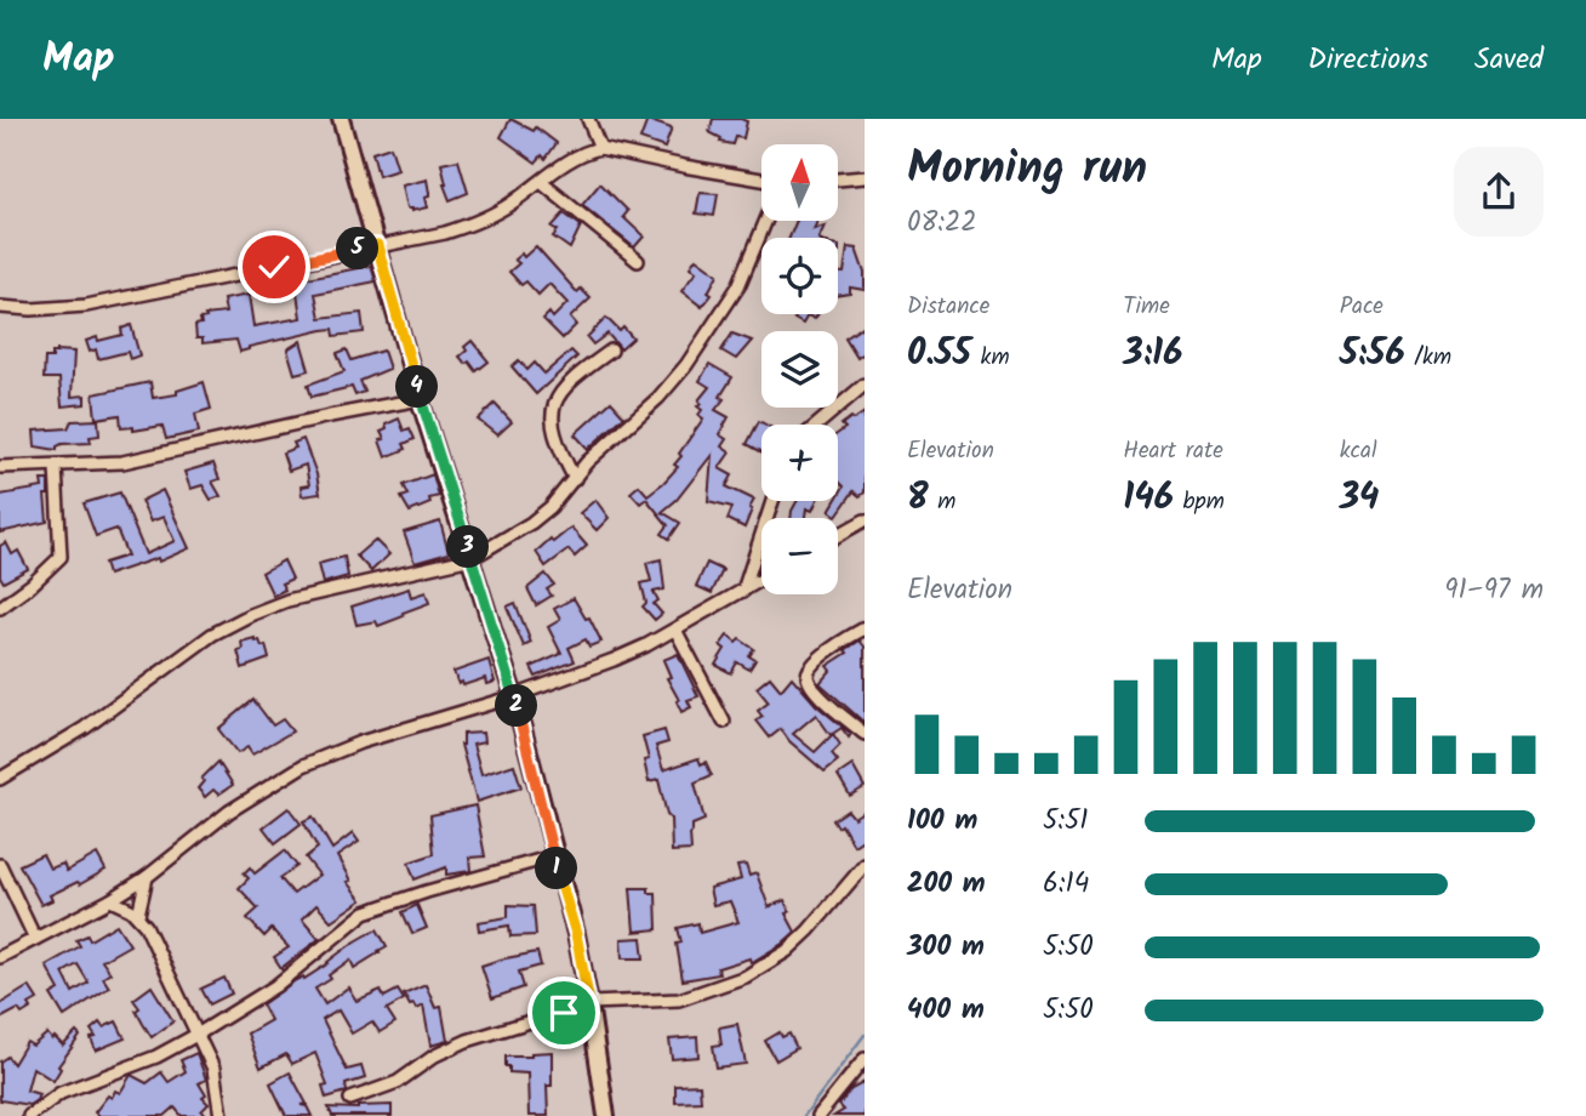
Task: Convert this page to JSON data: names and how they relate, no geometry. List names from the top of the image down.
{
  "north": "top",
  "page": {
    "header": "Map",
    "nav": ["Map", "Directions", "Saved"],
    "heading": ["Morning run", "08:22"],
    "map_buttons": ["+", "−"],
    "pins": [
      "5",
      "4",
      "3",
      "2",
      "1"
    ],
    "stats": [
      ["Distance", "0.55 km"],
      ["Time", "3:16"],
      ["Pace", "5:56 /km"],
      ["Elevation", "8 m"],
      ["Heart rate", "146 bpm"],
      ["kcal", "34"]
    ],
    "chart": ["Elevation", "91–97 m"],
    "list": [
      {
        "name": "100 m",
        "note": "5:51"
      },
      {
        "name": "200 m",
        "note": "6:14"
      },
      {
        "name": "300 m",
        "note": "5:50"
      },
      {
        "name": "400 m",
        "note": "5:50"
      }
    ]
  }
}
